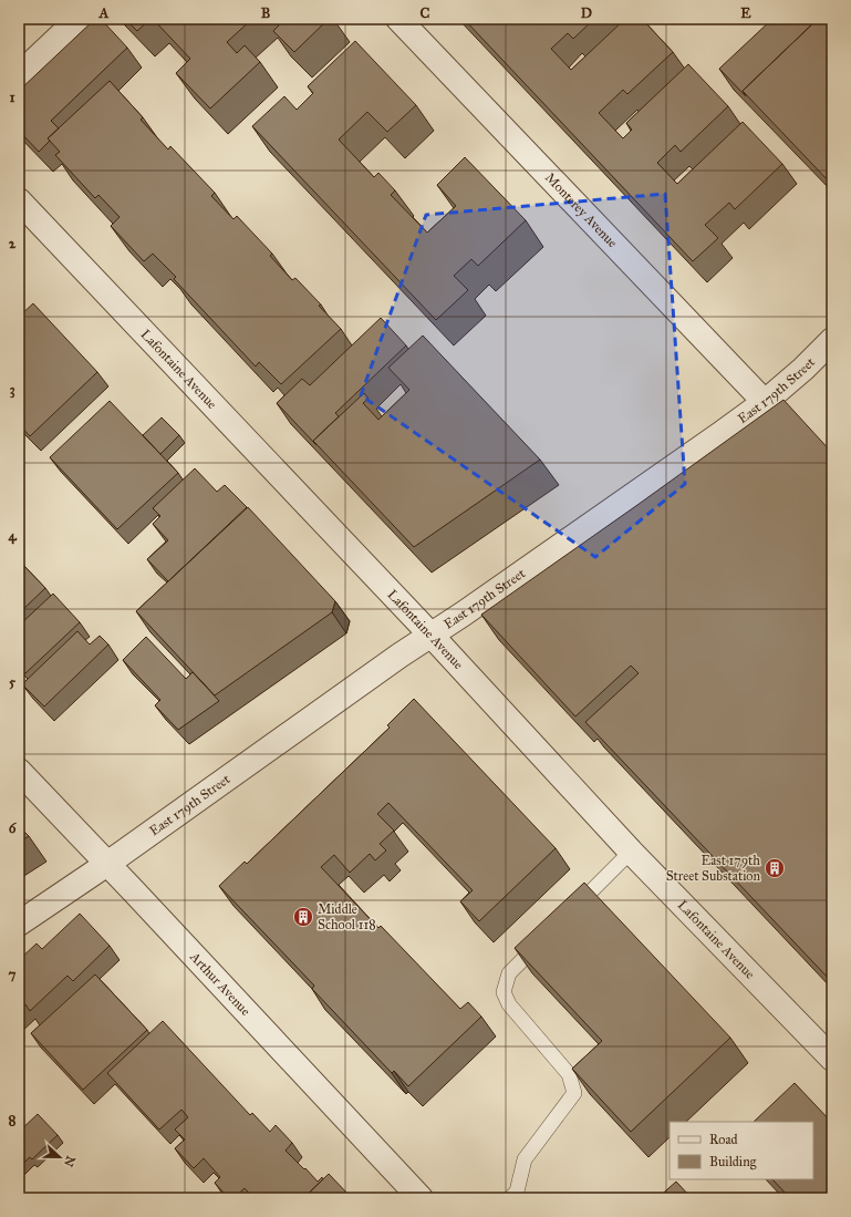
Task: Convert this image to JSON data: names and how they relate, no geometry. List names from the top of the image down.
{
  "streets": {
    "street": [
      "Monterey Avenue",
      "Lafontaine Avenue",
      "East 179th Street",
      "Arthur Avenue"
    ]
  },
  "crossings": [
    ["Monterey Avenue", "East 179th Street"],
    ["Lafontaine Avenue", "East 179th Street"],
    ["East 179th Street", "Arthur Avenue"]
  ],
  "places": {
    "building": ["East 179th Street Substation", "Middle School 118"]
  },
  "legend": ["Road", "Building"],
  "north": "right",
  "grid": {
    "columns": [
      "A",
      "B",
      "C",
      "D",
      "E"
    ],
    "rows": [
      "1",
      "2",
      "3",
      "4",
      "5",
      "6",
      "7",
      "8"
    ]
  }
}
